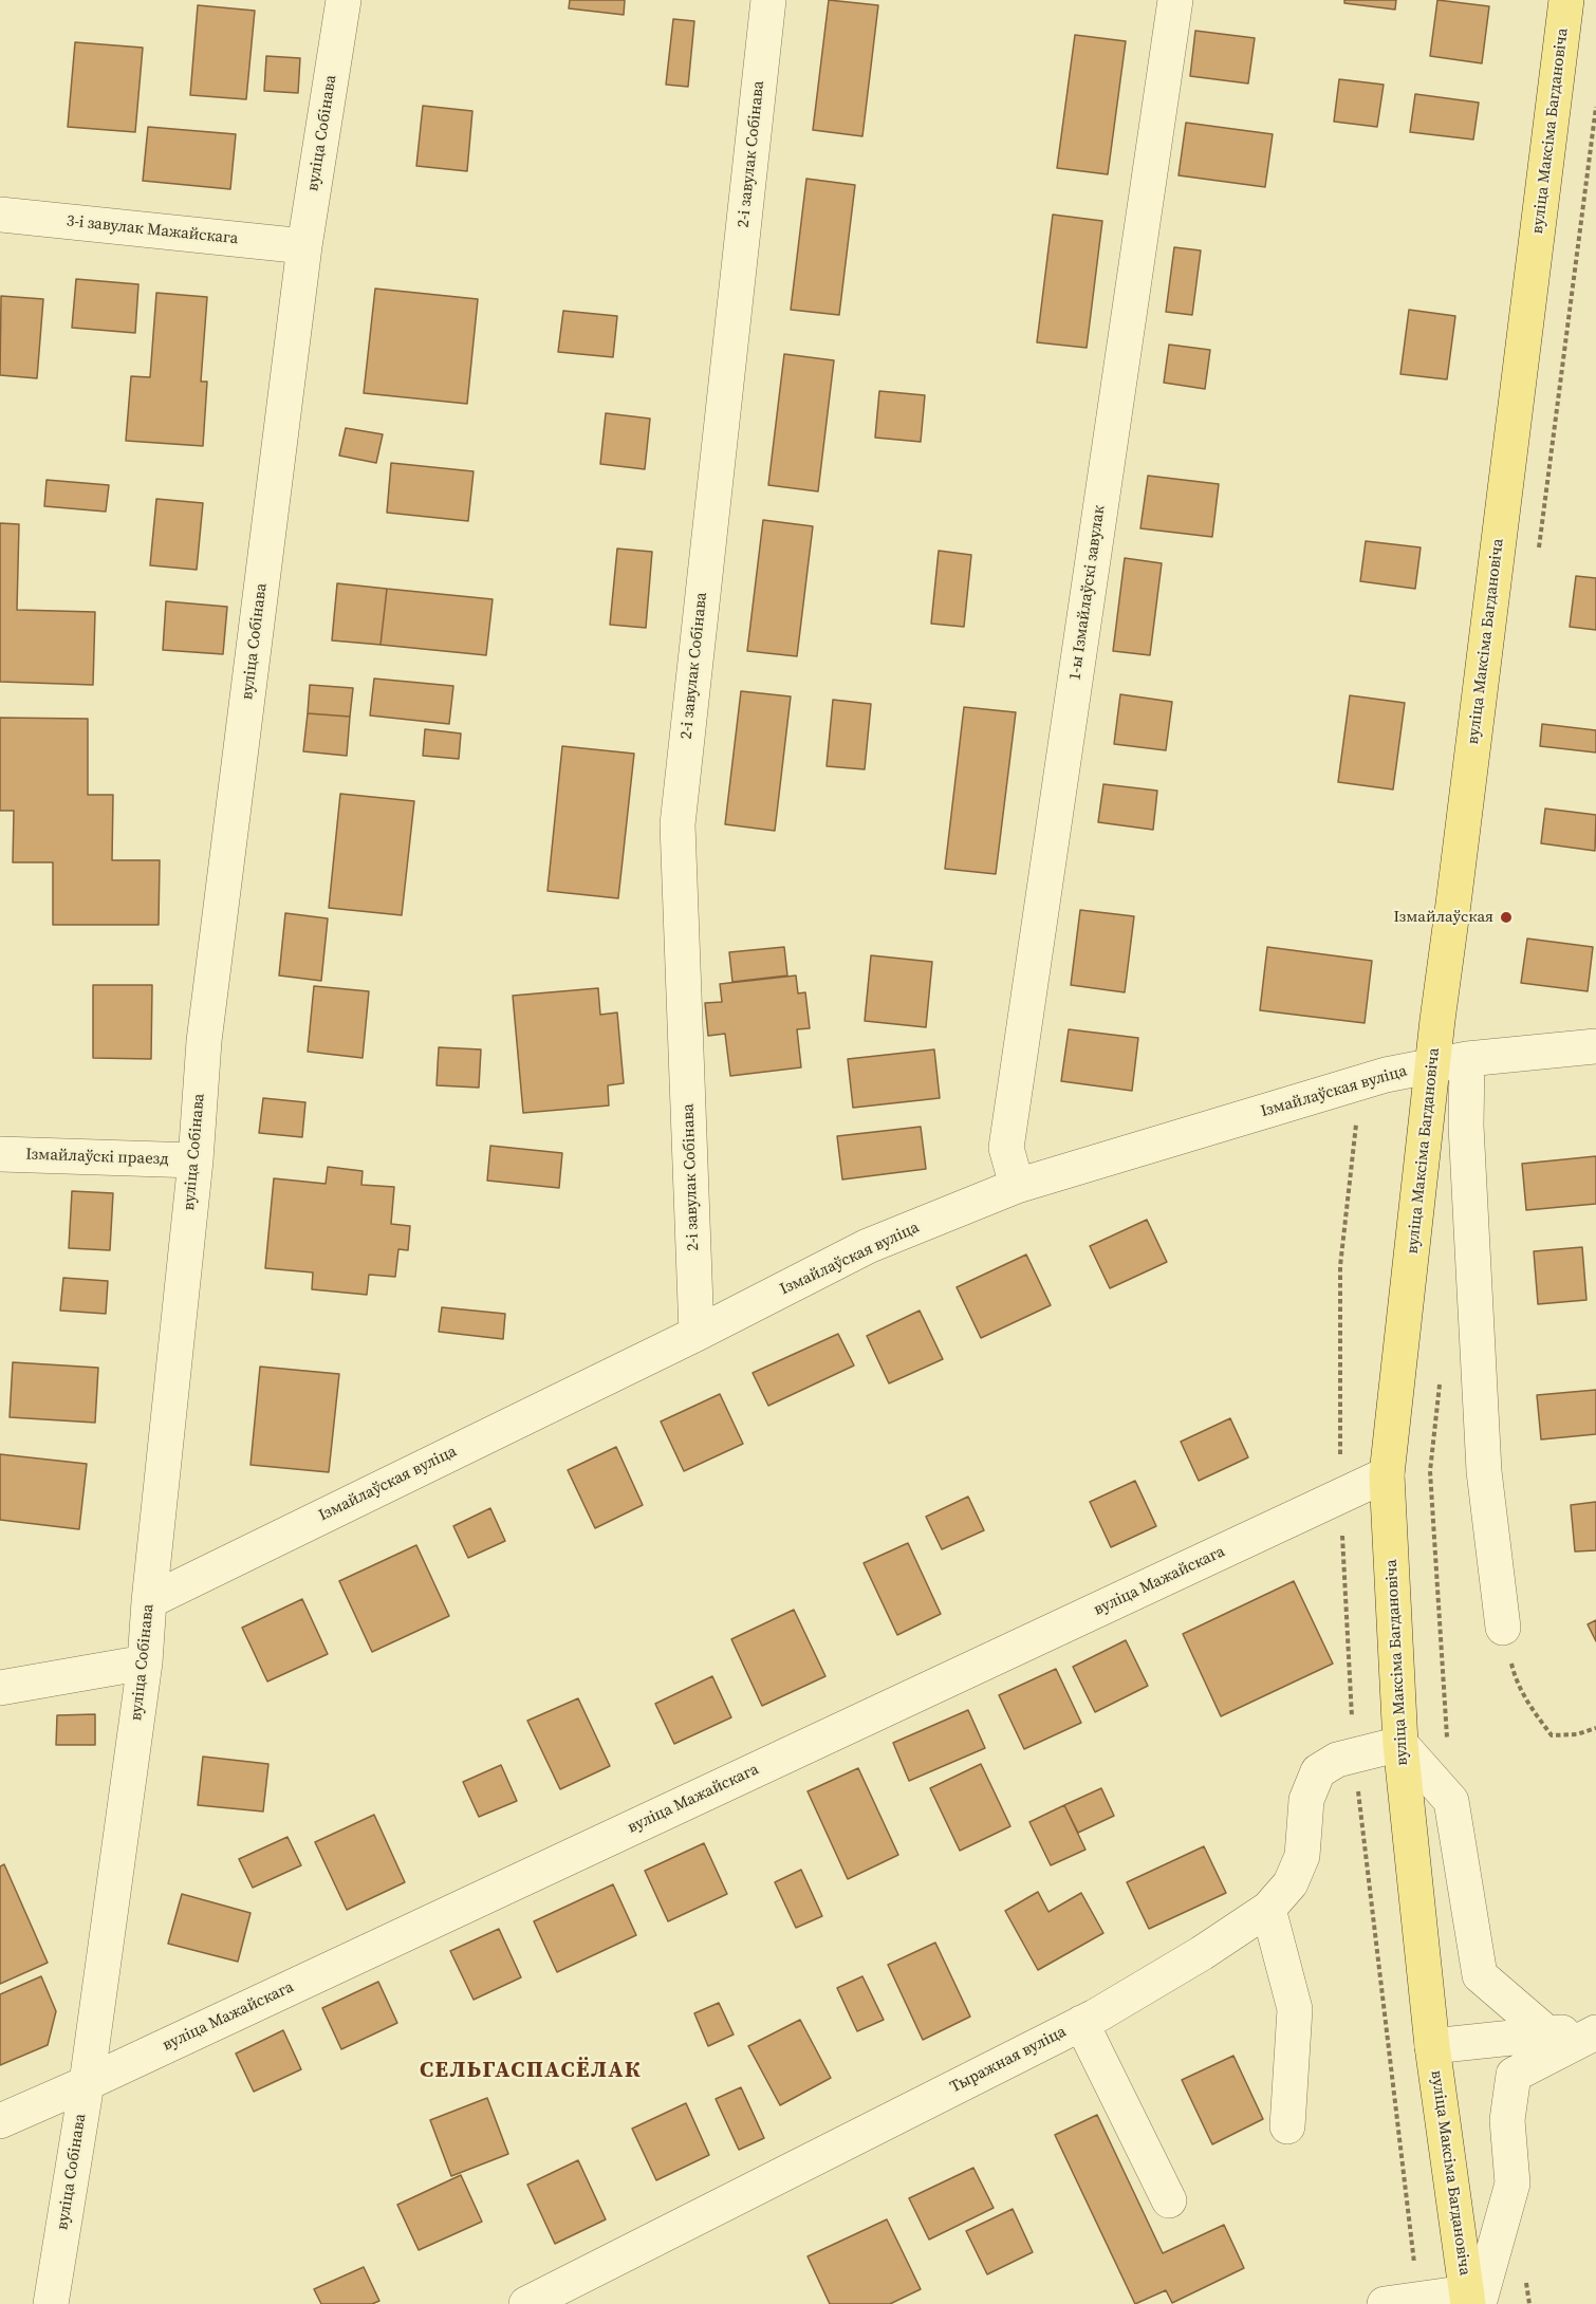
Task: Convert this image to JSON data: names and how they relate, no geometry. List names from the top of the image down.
{
  "streets": {
    "main road": ["вуліца Максіма Багдановіча"],
    "street": [
      "вуліца Собінава",
      "2-і завулак Собінава",
      "3-і завулак Мажайскага",
      "1-ы Ізмайлаўскі завулак",
      "Ізмайлаўская вуліца",
      "Ізмайлаўскі праезд",
      "вуліца Мажайскага",
      "Тыражная вуліца"
    ]
  },
  "crossings": [
    ["вуліца Максіма Багдановіча", "Ізмайлаўская вуліца"],
    ["вуліца Максіма Багдановіча", "вуліца Мажайскага"],
    ["вуліца Максіма Багдановіча", "Тыражная вуліца"],
    ["вуліца Собінава", "3-і завулак Мажайскага"],
    ["вуліца Собінава", "Ізмайлаўская вуліца"],
    ["вуліца Собінава", "Ізмайлаўскі праезд"],
    ["вуліца Собінава", "вуліца Мажайскага"],
    ["2-і завулак Собінава", "Ізмайлаўская вуліца"],
    ["1-ы Ізмайлаўскі завулак", "Ізмайлаўская вуліца"]
  ],
  "districts": ["СЕЛЬГАСПАСЁЛАК"],
  "places": ["Ізмайлаўская"]
}
